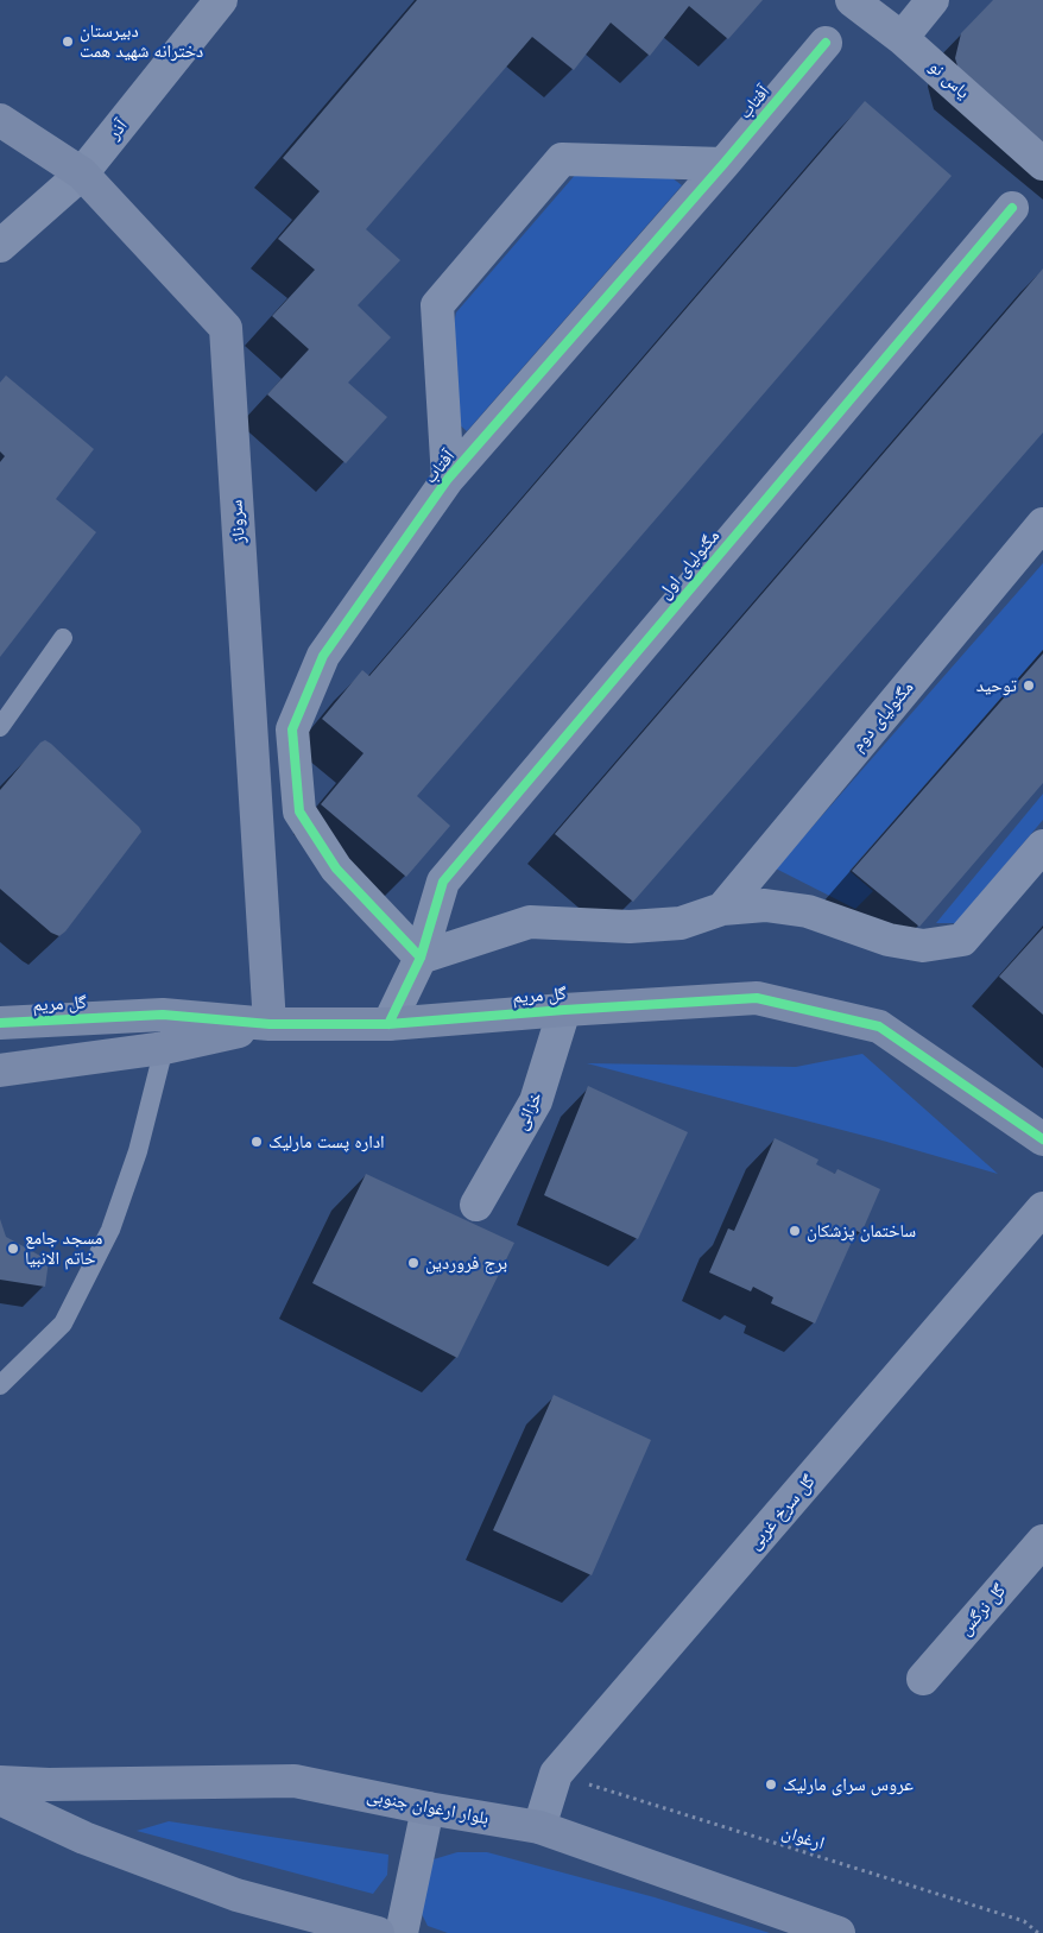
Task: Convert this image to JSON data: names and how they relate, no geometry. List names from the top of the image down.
{
  "streets": {
    "street": [
      "یاس نو",
      "آفتاب",
      "آذر",
      "سروناز",
      "مگنولیای اول",
      "مگنولیای دوم",
      "گل مریم",
      "خزائی",
      "گل سرخ غربی",
      "گل نرگس",
      "بلوار ارغوان جنوبی"
    ],
    "path": ["ارغوان"]
  },
  "crossings": [
    ["آفتاب", "مگنولیای اول"],
    ["آذر", "سروناز"],
    ["سروناز", "گل مریم"],
    ["مگنولیای اول", "گل مریم"],
    ["گل مریم", "خزائی"],
    ["گل سرخ غربی", "بلوار ارغوان جنوبی"],
    ["گل سرخ غربی", "ارغوان"]
  ],
  "places": [
    "دبیرستان دخترانه شهید همت",
    "توحید",
    "اداره پست مارلیک",
    "ساختمان پزشکان",
    "مسجد جامع خاتم الانبیا",
    "برج فروردین",
    "عروس سرای مارلیک"
  ]
}
